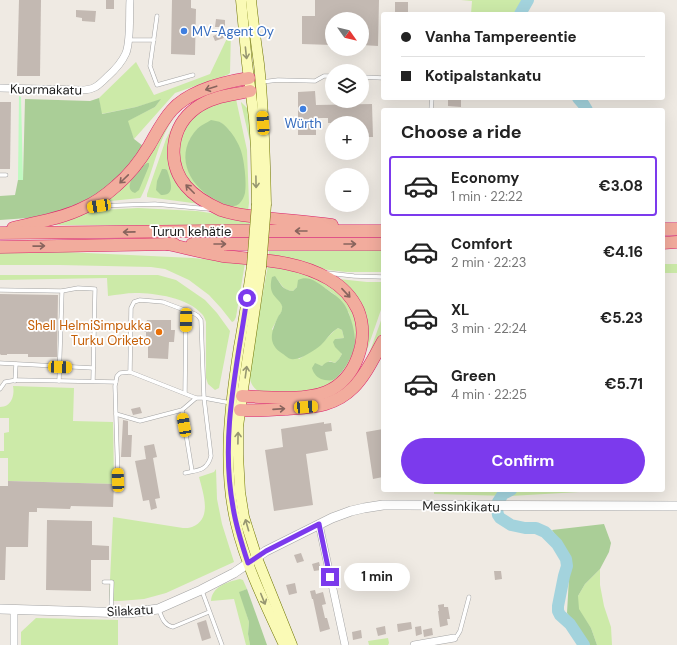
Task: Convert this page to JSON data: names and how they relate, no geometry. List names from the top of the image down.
{
  "streets": {
    "highway": ["Turun kehätie"],
    "street": ["Kuormakatu", "Messinkikatu", "Silakatu"]
  },
  "crossings": [
    ["Messinkikatu", "Silakatu"]
  ],
  "places": ["MV-Agent Oy", "Würth", "Shell HelmiSimpukka Turku Oriketo"],
  "north": "bottom right",
  "page": {
    "map_buttons": ["+", "−"],
    "banner": ["Vanha Tampereentie", "Kotipalstankatu"],
    "heading": "Choose a ride",
    "list": [
      {
        "name": "Economy",
        "note": "1 min · 22:22",
        "value": "€3.08"
      },
      {
        "name": "Comfort",
        "note": "2 min · 22:23",
        "value": "€4.16"
      },
      {
        "name": "XL",
        "note": "3 min · 22:24",
        "value": "€5.23"
      },
      {
        "name": "Green",
        "note": "4 min · 22:25",
        "value": "€5.71"
      }
    ],
    "buttons": "Confirm",
    "bubble": "1 min"
  }
}
